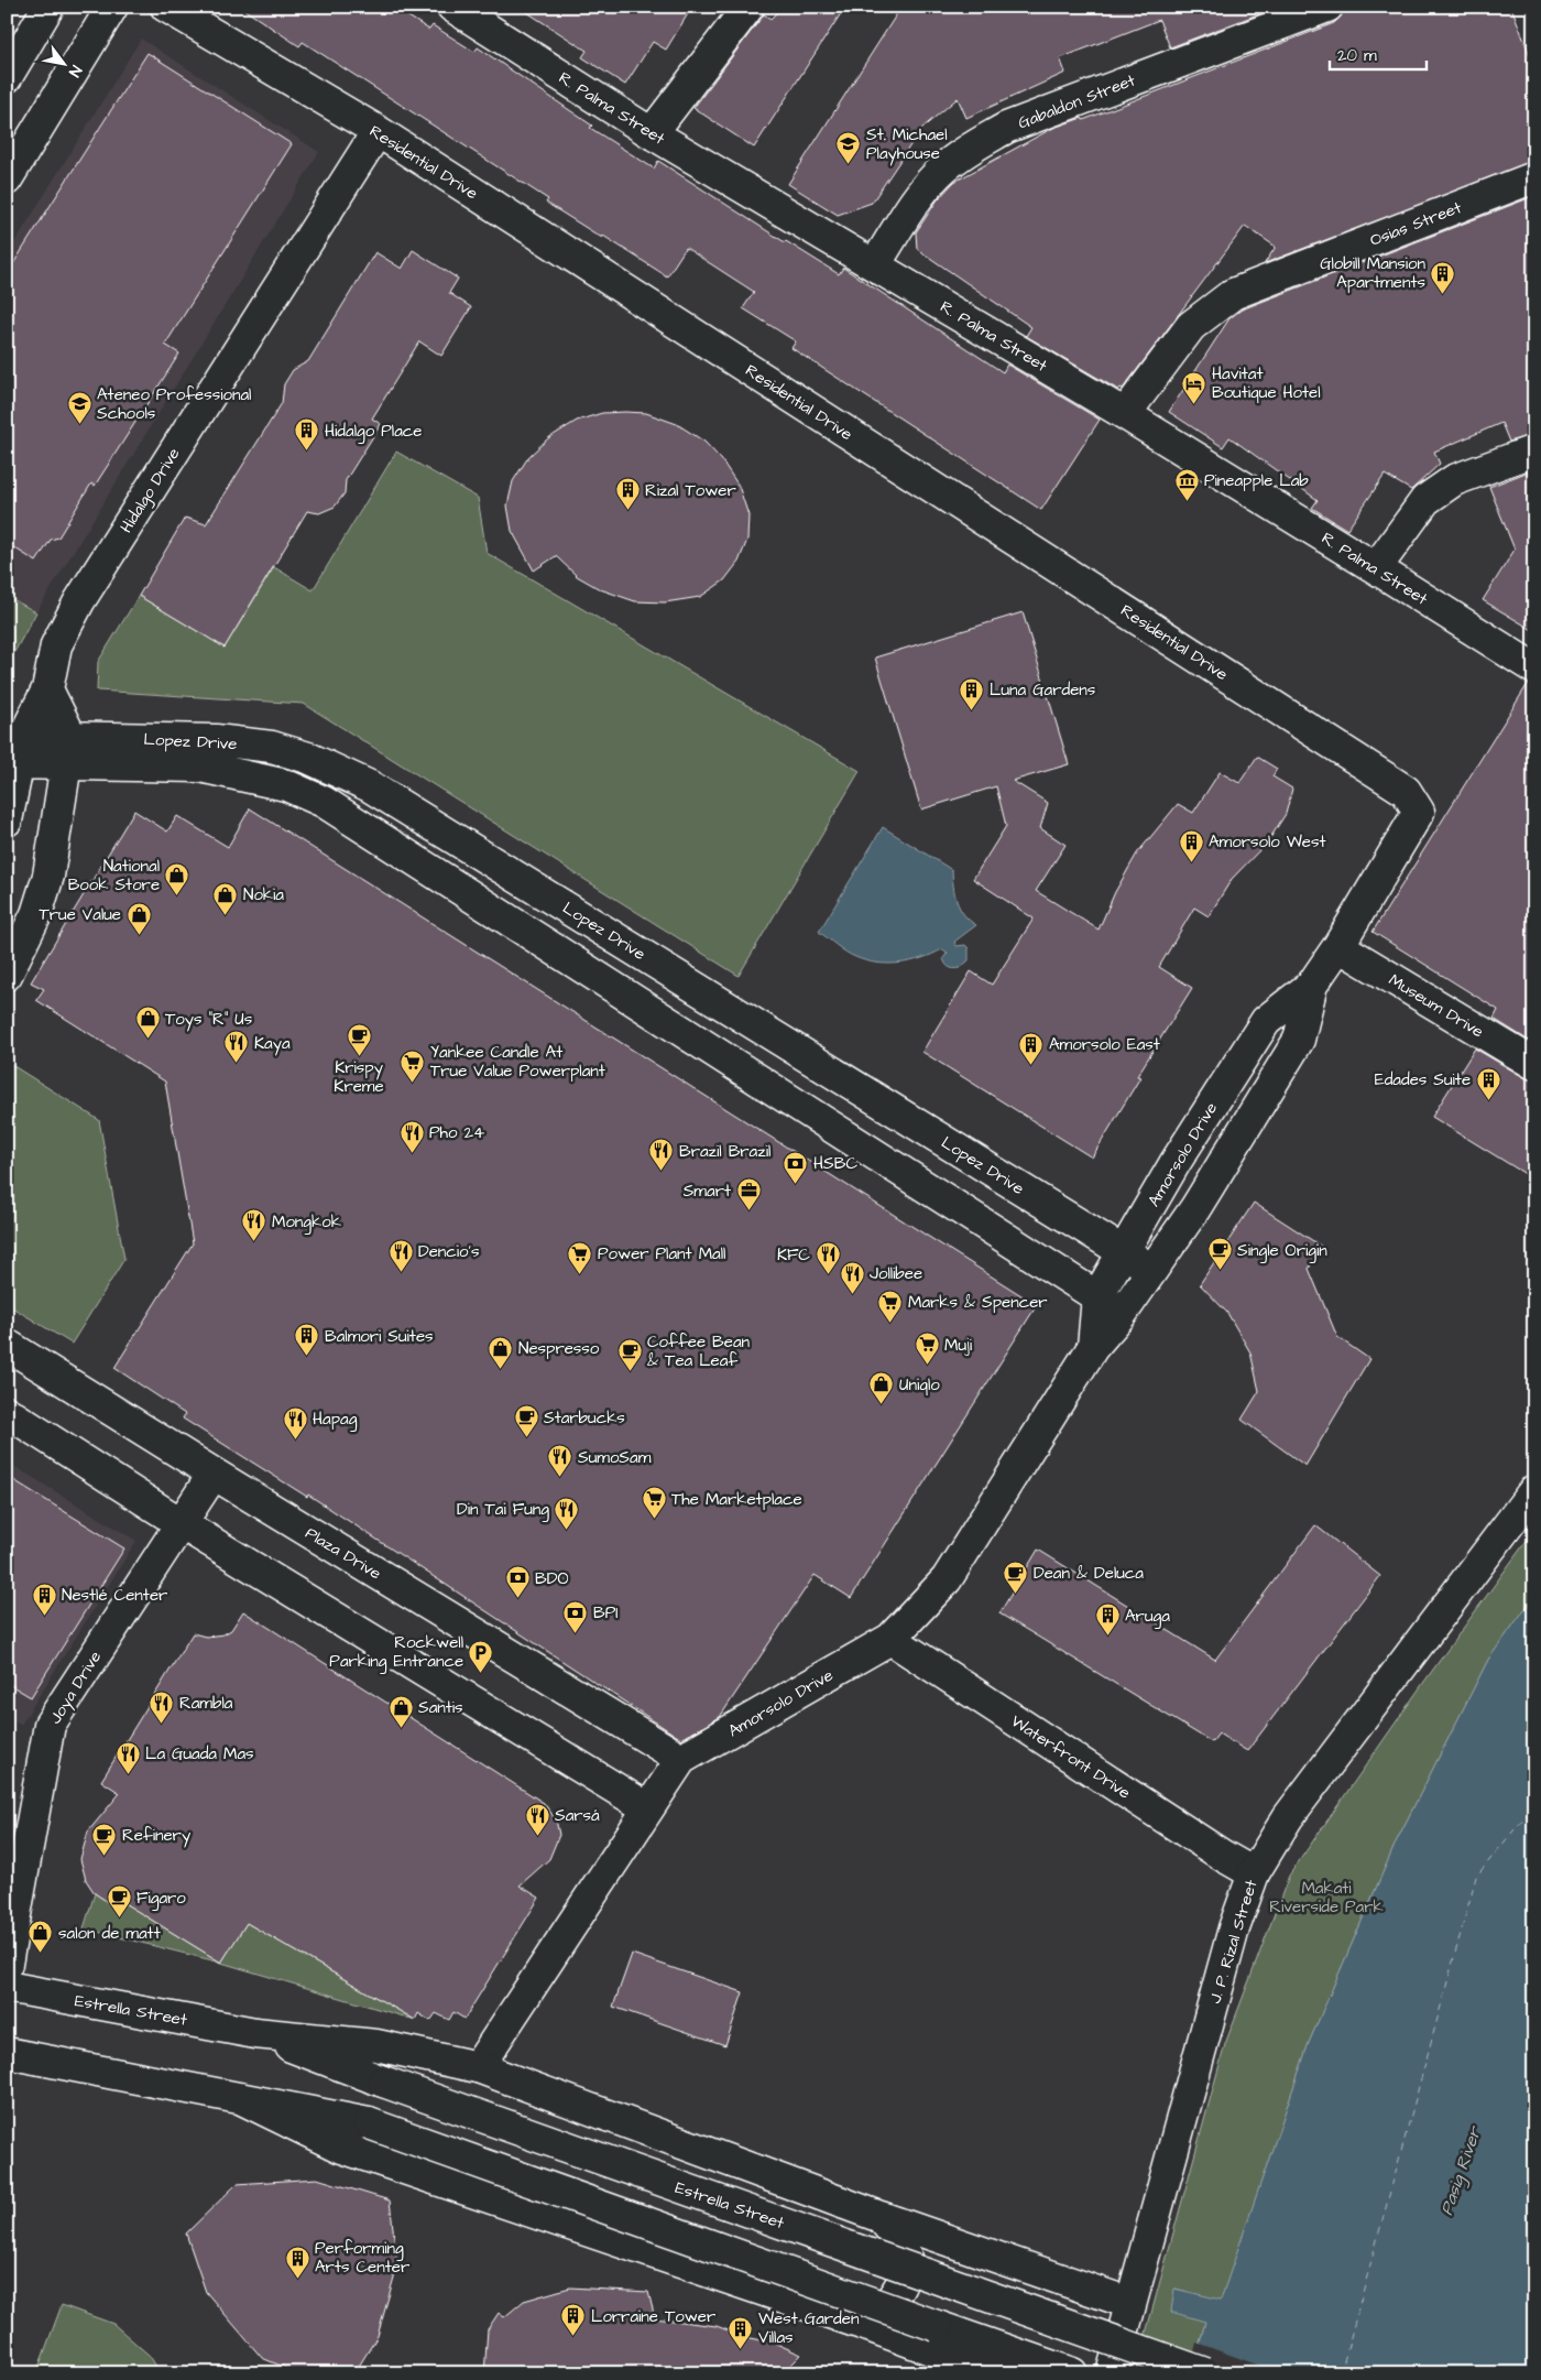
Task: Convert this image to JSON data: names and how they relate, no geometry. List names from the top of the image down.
{
  "streets": {
    "street": [
      "Gabaldon Street",
      "R. Palma Street",
      "Residential Drive",
      "Osias Street",
      "Hidalgo Drive",
      "Lopez Drive",
      "Museum Drive",
      "Amorsolo Drive",
      "Plaza Drive",
      "Joya Drive",
      "Waterfront Drive",
      "J. P. Rizal Street",
      "Estrella Street"
    ]
  },
  "crossings": [
    ["Gabaldon Street", "R. Palma Street"],
    ["R. Palma Street", "Osias Street"],
    ["Residential Drive", "Hidalgo Drive"],
    ["Residential Drive", "Amorsolo Drive"],
    ["Hidalgo Drive", "Lopez Drive"],
    ["Lopez Drive", "Amorsolo Drive"],
    ["Museum Drive", "Amorsolo Drive"],
    ["Amorsolo Drive", "Plaza Drive"],
    ["Amorsolo Drive", "Waterfront Drive"],
    ["Amorsolo Drive", "Estrella Street"],
    ["Plaza Drive", "Joya Drive"],
    ["Waterfront Drive", "J. P. Rizal Street"],
    ["J. P. Rizal Street", "Estrella Street"]
  ],
  "water": ["Pasig River"],
  "parks": ["Makati Riverside Park"],
  "places": {
    "school or university": ["St. Michael Playhouse", "Ateneo Professional Schools"],
    "building": [
      "Globill Mansion Apartments",
      "Hidalgo Place",
      "Rizal Tower",
      "Luna Gardens",
      "Amorsolo West",
      "Amorsolo East",
      "Edades Suite",
      "Balmori Suites",
      "Nestlé Center",
      "Aruga",
      "Performing Arts Center",
      "Lorraine Tower",
      "West Garden Villas"
    ],
    "hotel": ["Havitat Boutique Hotel"],
    "museum": ["Pineapple Lab"],
    "shop": [
      "National Book Store",
      "Nokia",
      "True Value",
      "Toys \"R\" Us",
      "Nespresso",
      "Uniqlo",
      "Santis",
      "salon de matt"
    ],
    "cafe": [
      "Krispy Kreme",
      "Single Origin",
      "Coffee Bean & Tea Leaf",
      "Starbucks",
      "Dean & Deluca",
      "Refinery",
      "Figaro"
    ],
    "restaurant": [
      "Kaya",
      "Pho 24",
      "Brazil Brazil",
      "Mongkok",
      "Dencio's",
      "KFC",
      "Jollibee",
      "Hapag",
      "SumoSam",
      "Din Tai Fung",
      "Rambla",
      "La Guada Mas",
      "Sarsá"
    ],
    "supermarket": [
      "Yankee Candle At True Value Powerplant",
      "Power Plant Mall",
      "Marks & Spencer",
      "Muji",
      "The Marketplace"
    ],
    "bank": ["HSBC", "BDO", "BPI"],
    "office": ["Smart"],
    "parking": ["Rockwell Parking Entrance"]
  },
  "scale_bar": "20 m",
  "north": "bottom right"
}
